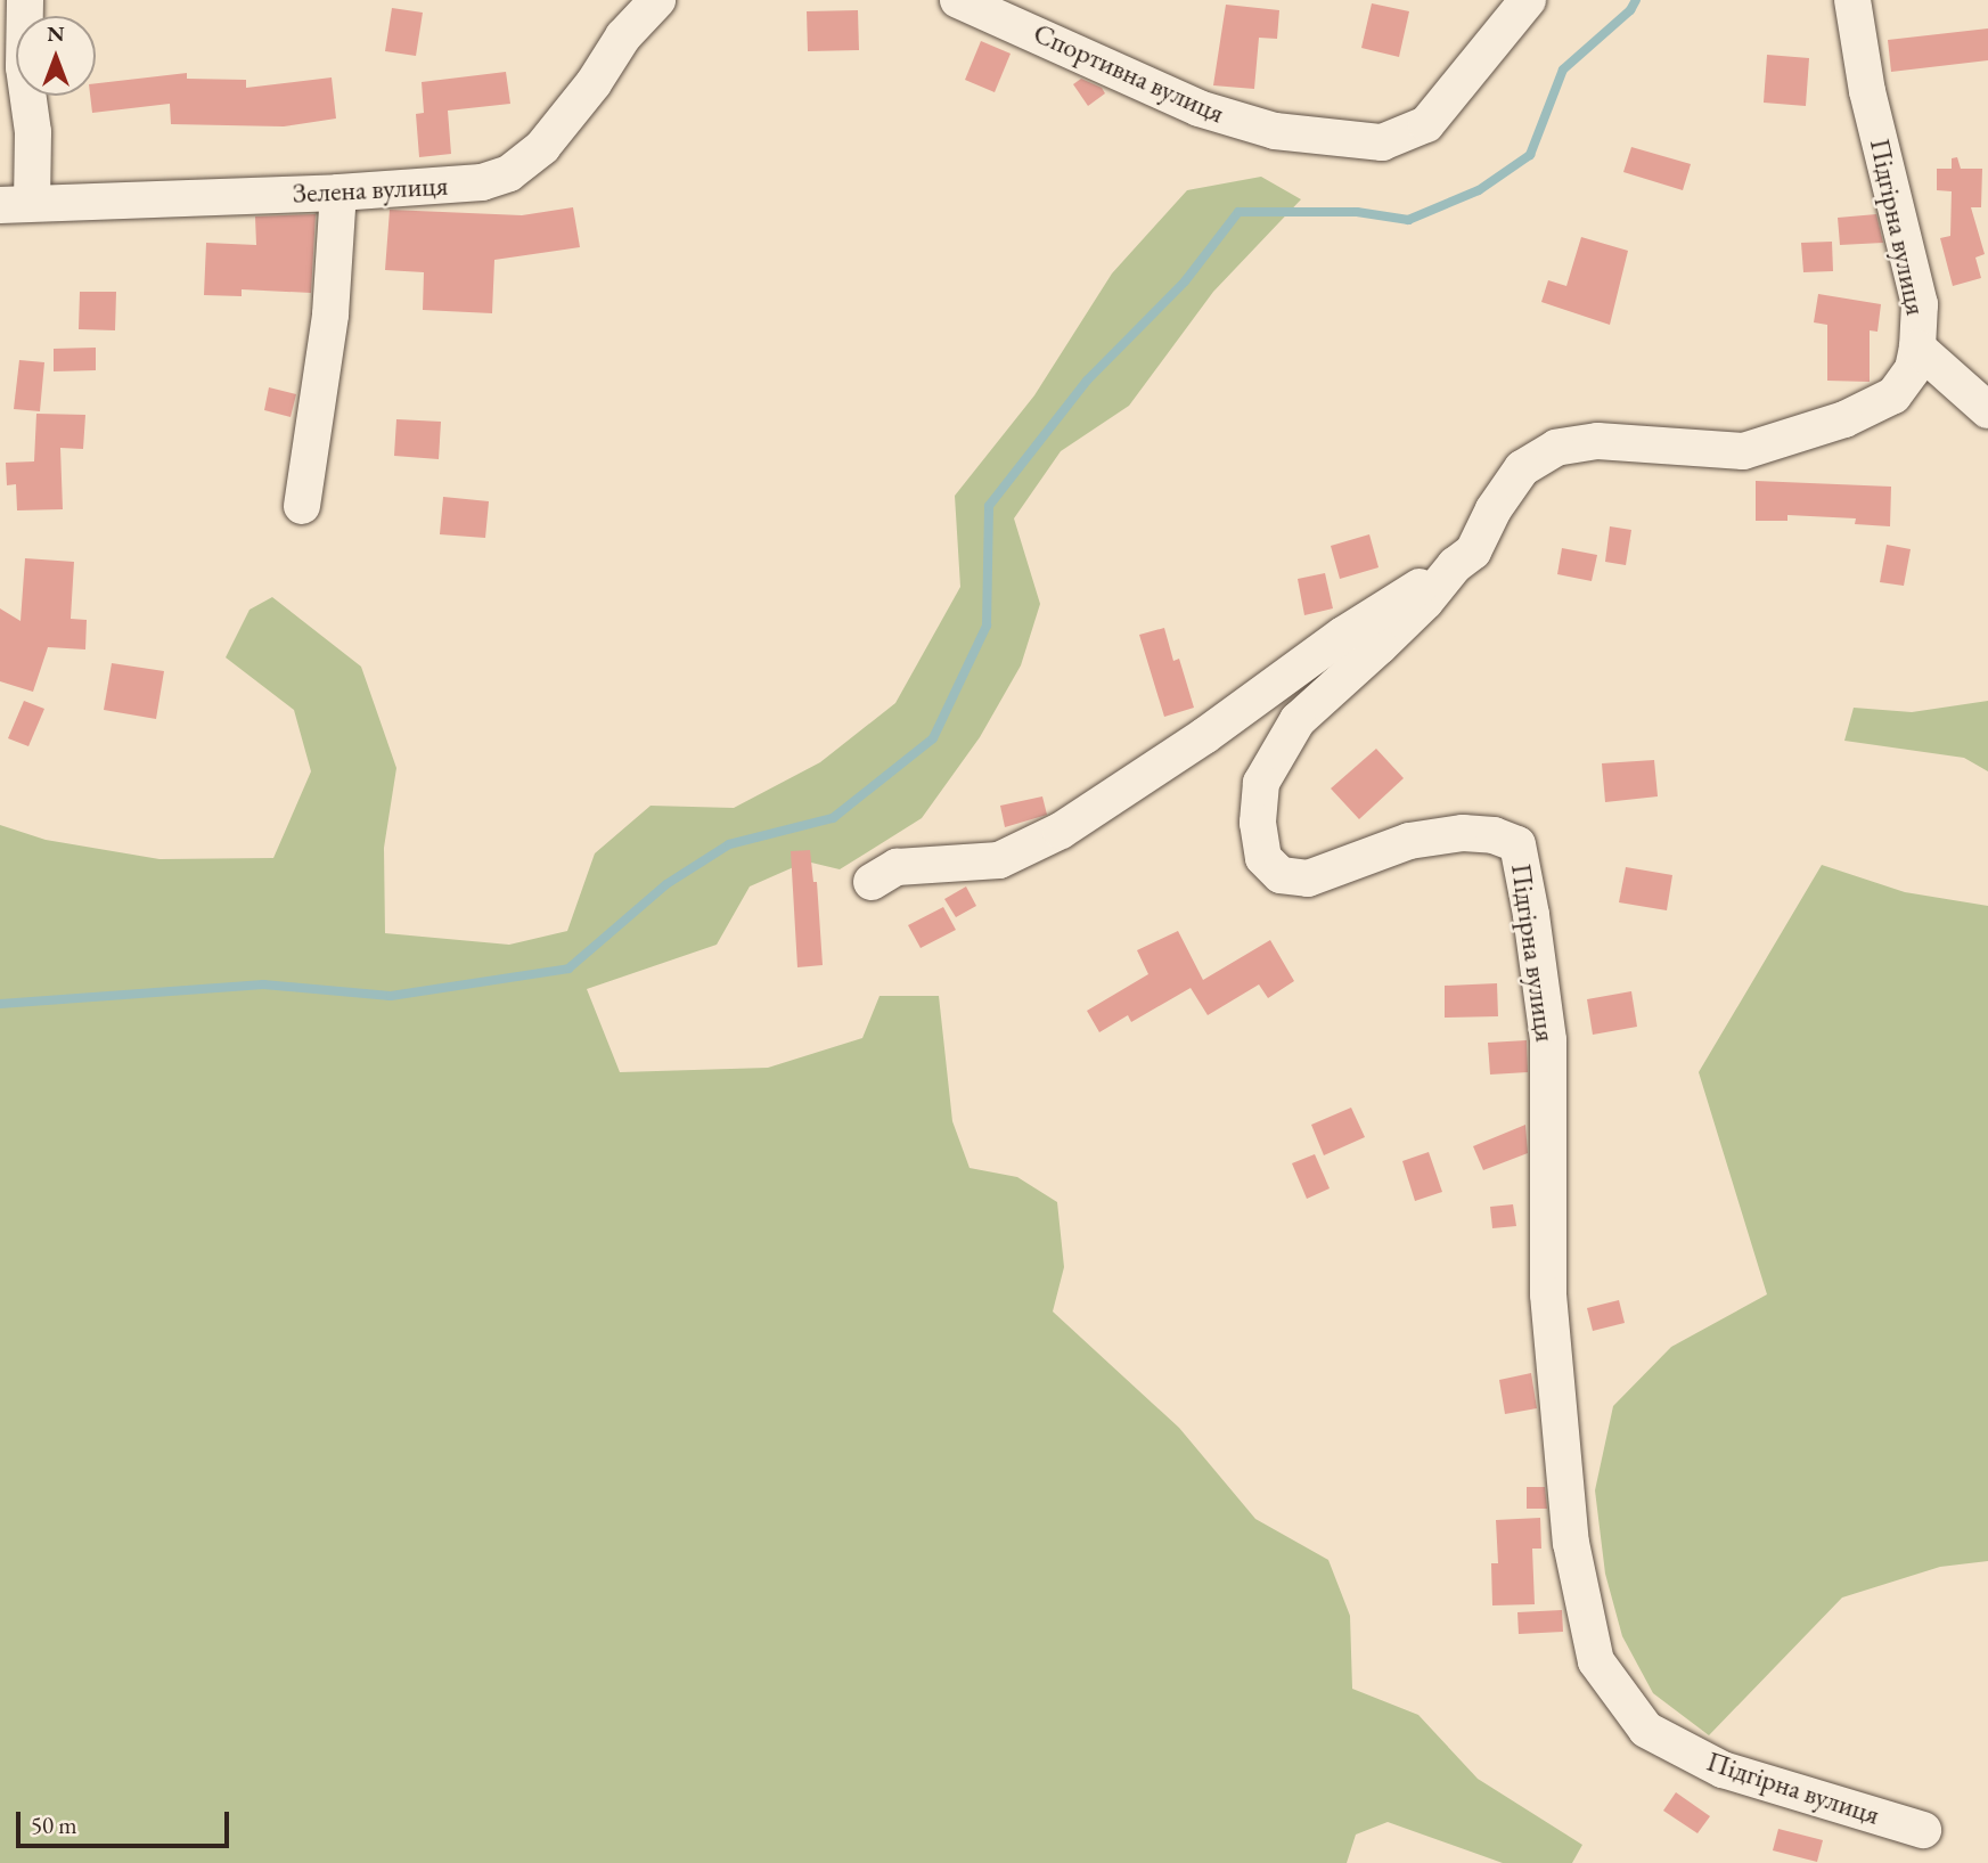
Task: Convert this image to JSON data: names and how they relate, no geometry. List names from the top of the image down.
{
  "streets": {
    "street": ["Спортивна вулиця", "Зелена вулиця", "Підгірна вулиця"]
  },
  "scale_bar": "50 m",
  "north": "top"
}
